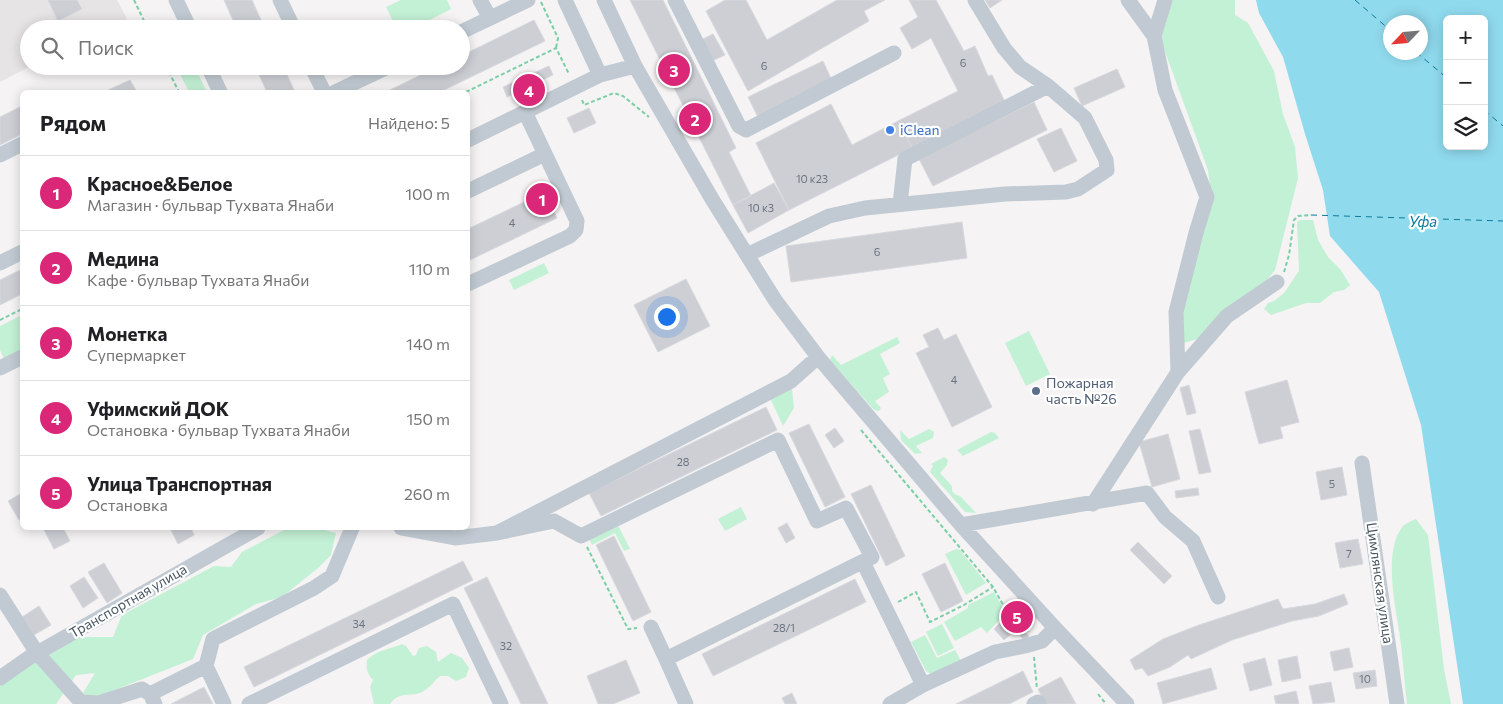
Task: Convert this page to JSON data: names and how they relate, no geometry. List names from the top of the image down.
{
  "streets": {
    "street": ["Цимлянская улица", "Транспортная улица"]
  },
  "water": ["Уфа"],
  "places": ["iClean", "Пожарная часть №26"],
  "house_numbers": [
    "6",
    "6",
    "10 к23",
    "10 к3",
    "4",
    "6",
    "4",
    "28",
    "5",
    "7",
    "34",
    "28/1",
    "32",
    "10"
  ],
  "north": "bottom left",
  "page": {
    "map_buttons": ["+", "−"],
    "search": "Поиск",
    "pins": [
      "3",
      "4",
      "2",
      "1",
      "5"
    ],
    "heading": ["Рядом", "Найдено: 5"],
    "list": [
      {
        "mark": "1",
        "name": "Красное&Белое",
        "note": "Магазин · бульвар Тухвата Янаби",
        "value": "100 m"
      },
      {
        "mark": "2",
        "name": "Медина",
        "note": "Кафе · бульвар Тухвата Янаби",
        "value": "110 m"
      },
      {
        "mark": "3",
        "name": "Монетка",
        "note": "Супермаркет",
        "value": "140 m"
      },
      {
        "mark": "4",
        "name": "Уфимский ДОК",
        "note": "Остановка · бульвар Тухвата Янаби",
        "value": "150 m"
      },
      {
        "mark": "5",
        "name": "Улица Транспортная",
        "note": "Остановка",
        "value": "260 m"
      }
    ]
  }
}
